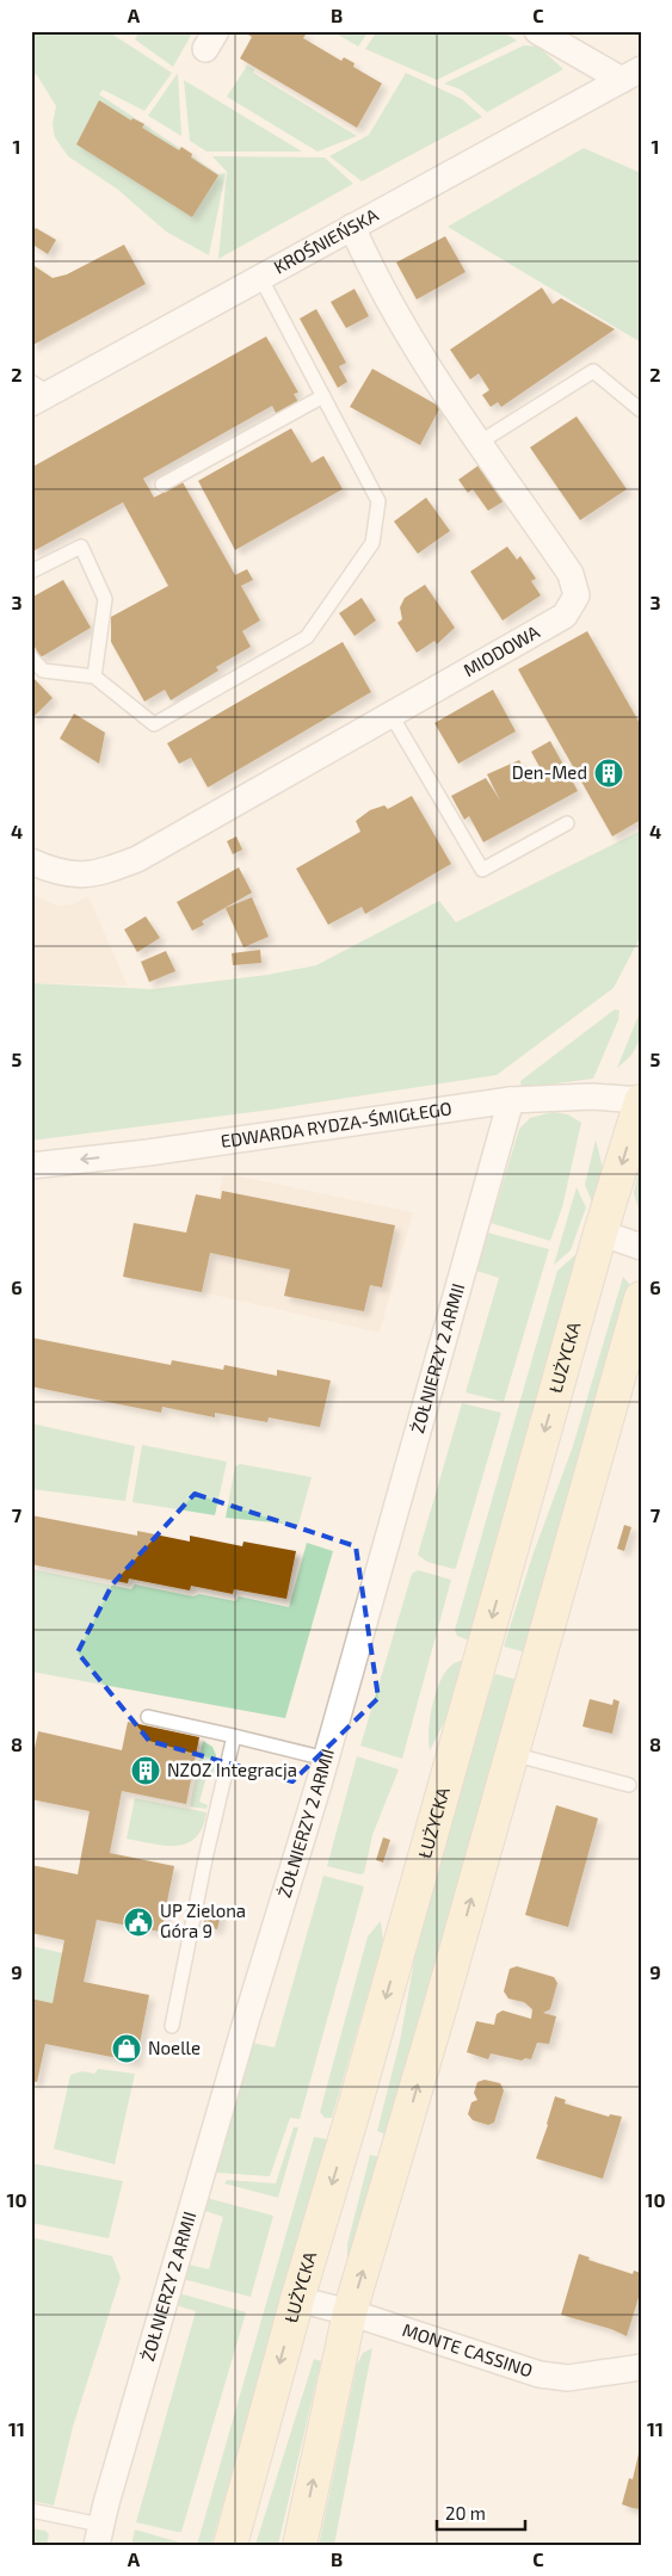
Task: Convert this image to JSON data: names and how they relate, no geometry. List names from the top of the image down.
{
  "streets": {
    "main road": ["ŁUŻYCKA"],
    "street": [
      "KROŚNIEŃSKA",
      "MIODOWA",
      "EDWARDA RYDZA-ŚMIGŁEGO",
      "ŻOŁNIERZY 2 ARMII",
      "MONTE CASSINO"
    ]
  },
  "crossings": [
    ["KROŚNIEŃSKA", "MIODOWA"],
    ["EDWARDA RYDZA-ŚMIGŁEGO", "ŻOŁNIERZY 2 ARMII"],
    ["EDWARDA RYDZA-ŚMIGŁEGO", "ŁUŻYCKA"],
    ["ŁUŻYCKA", "MONTE CASSINO"]
  ],
  "one_way": ["EDWARDA RYDZA-ŚMIGŁEGO"],
  "places": {
    "building": ["Den-Med", "NZOZ Integracja"],
    "public building": ["UP Zielona Góra 9"],
    "shop": ["Noelle"]
  },
  "scale_bar": "20 m",
  "grid": {
    "columns": ["A", "B", "C"],
    "rows": [
      "1",
      "2",
      "3",
      "4",
      "5",
      "6",
      "7",
      "8",
      "9",
      "10",
      "11"
    ]
  }
}
